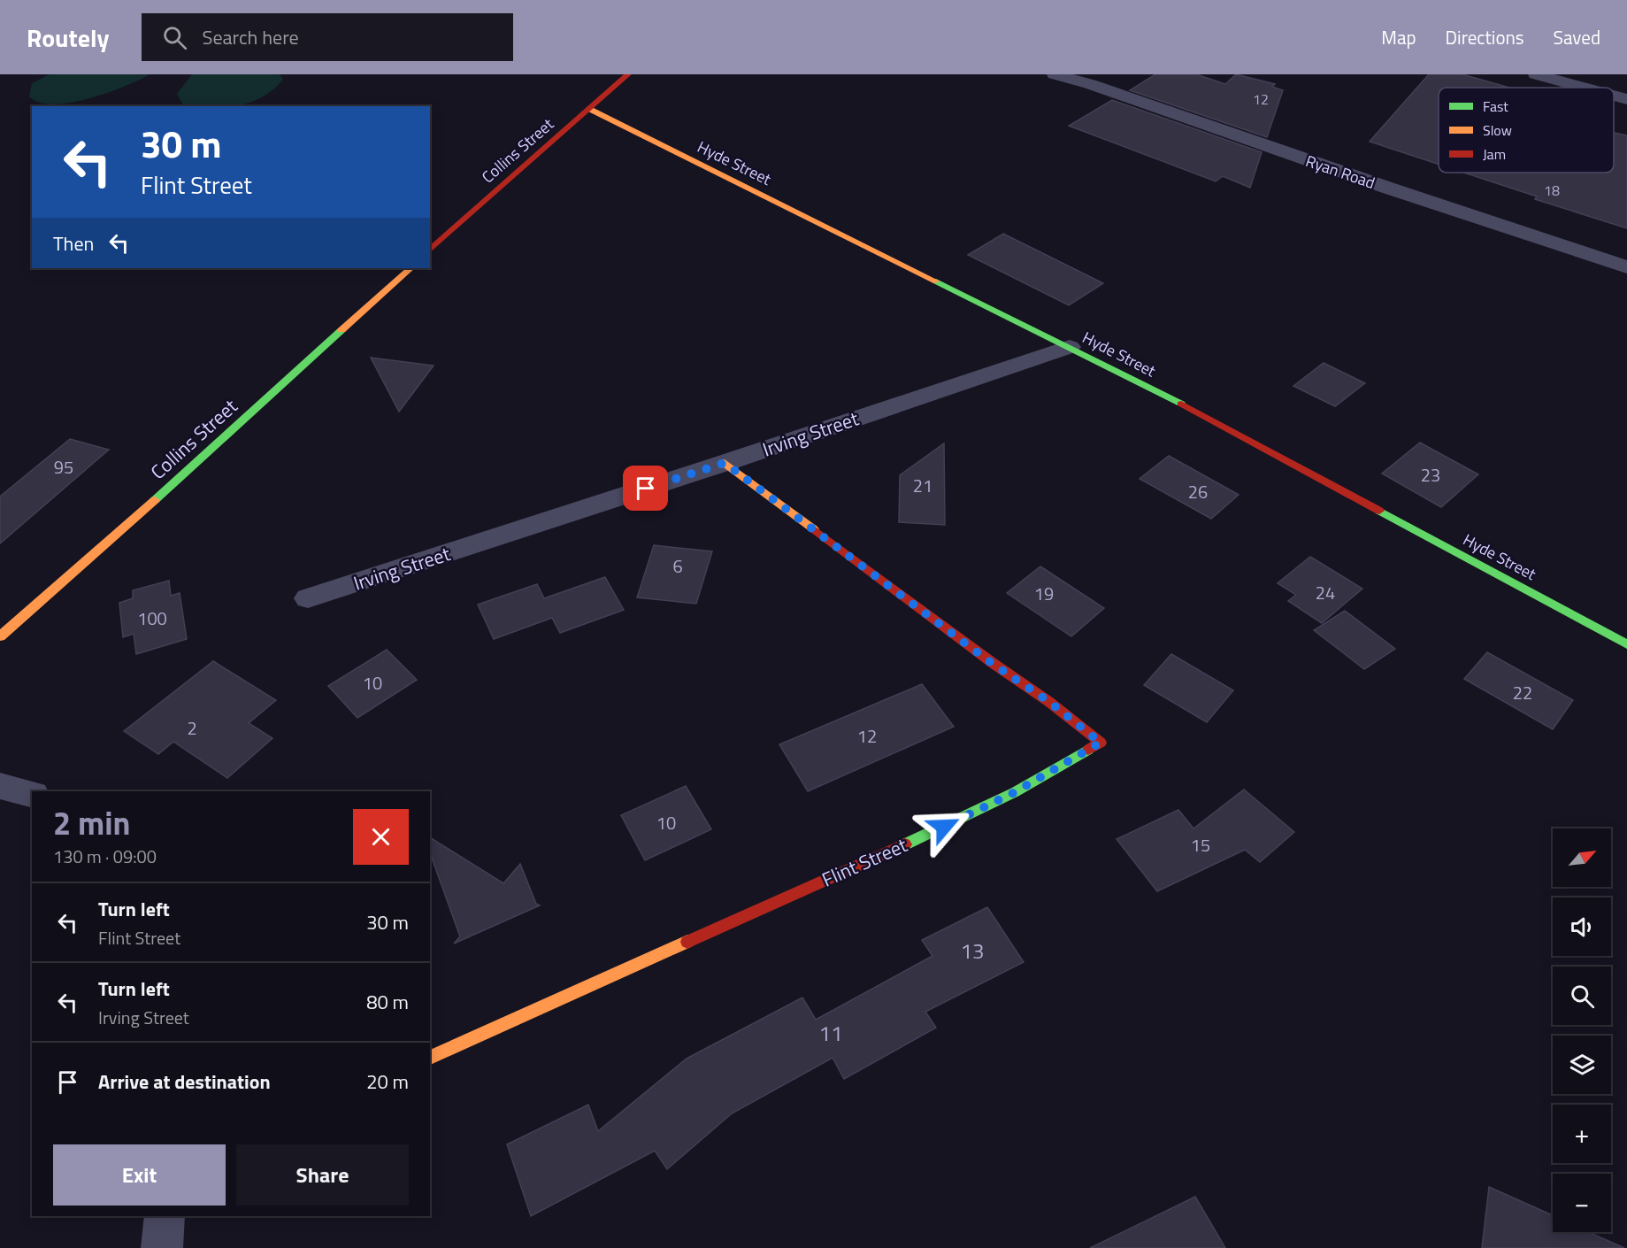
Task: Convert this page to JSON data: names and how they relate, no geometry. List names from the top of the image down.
{
  "streets": {
    "street": [
      "Collins Street",
      "Hyde Street",
      "Ryan Road",
      "Irving Street",
      "Flint Street"
    ]
  },
  "crossings": [
    ["Collins Street", "Hyde Street"],
    ["Hyde Street", "Irving Street"],
    ["Irving Street", "Flint Street"]
  ],
  "house_numbers": [
    "12",
    "18",
    "95",
    "23",
    "21",
    "26",
    "6",
    "24",
    "19",
    "100",
    "10",
    "22",
    "2",
    "12",
    "10",
    "15",
    "13",
    "11"
  ],
  "legend": ["Fast", "Slow", "Jam"],
  "north": "top right",
  "page": {
    "header": "Routely",
    "search": "Search here",
    "nav": ["Map", "Directions", "Saved"],
    "turn": ["30 m", "Flint Street"],
    "then": "Then",
    "heading": ["2 min", "130 m · 09:00"],
    "map_buttons": ["+", "−"],
    "list": [
      {
        "name": "Turn left",
        "note": "Flint Street",
        "value": "30 m"
      },
      {
        "name": "Turn left",
        "note": "Irving Street",
        "value": "80 m"
      },
      {
        "name": "Arrive at destination",
        "value": "20 m"
      }
    ],
    "buttons": ["Exit", "Share"]
  }
}
